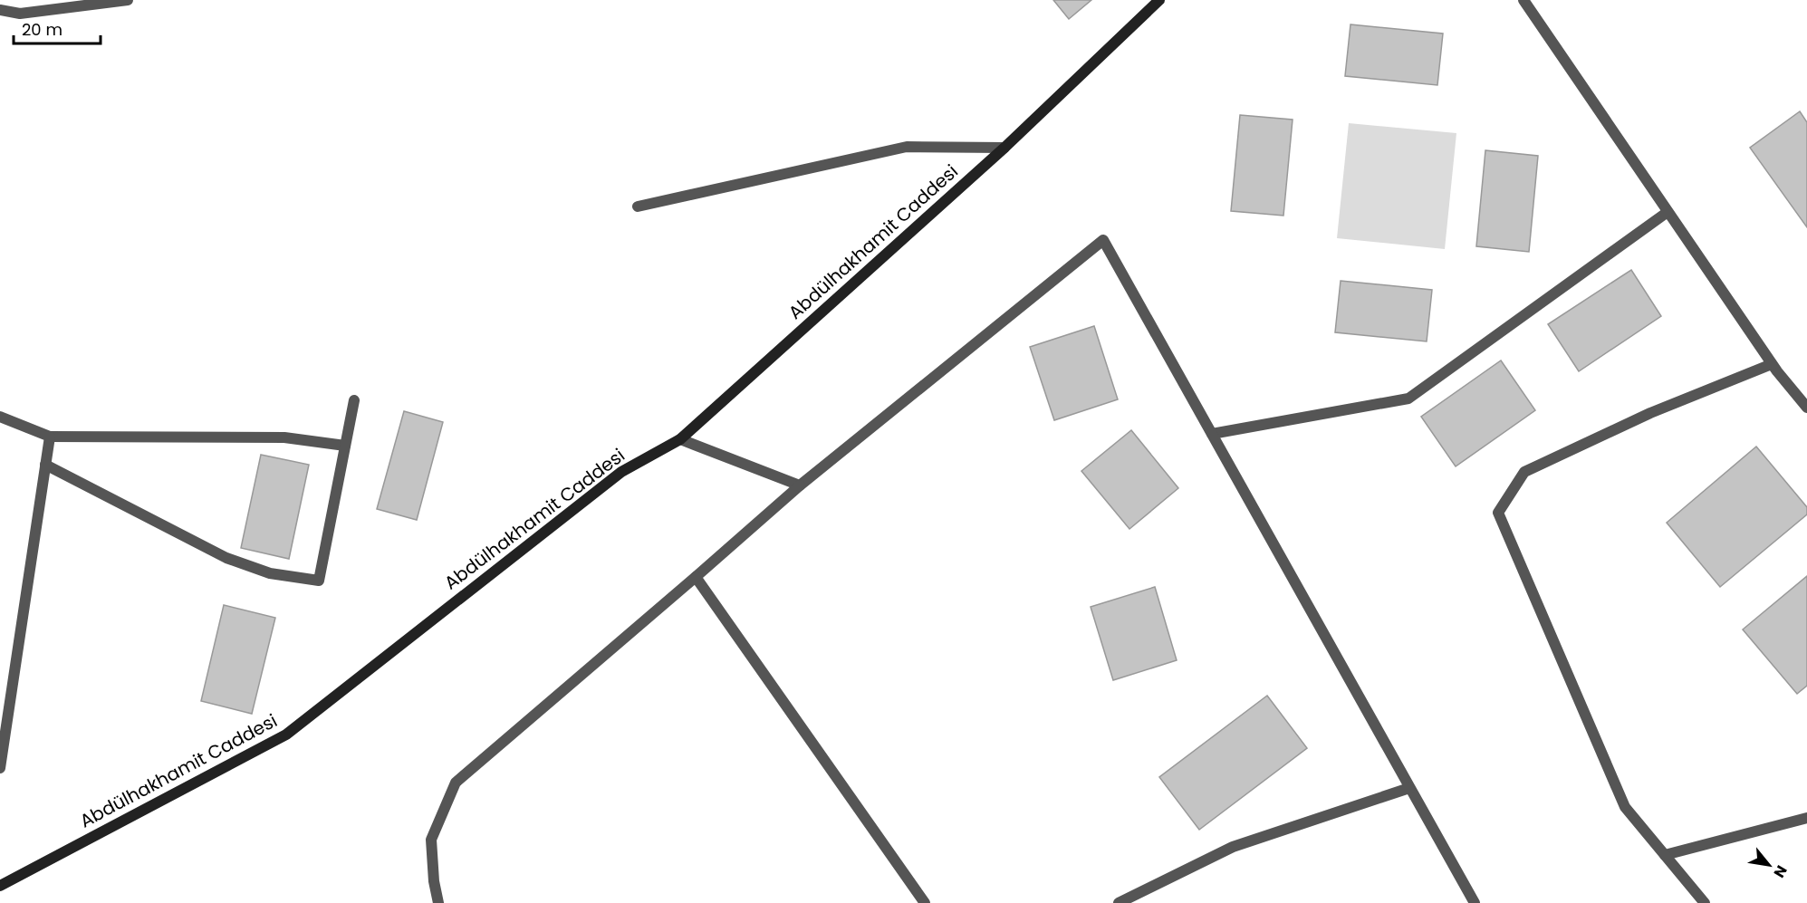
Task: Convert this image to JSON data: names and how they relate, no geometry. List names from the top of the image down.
{
  "streets": {
    "main road": ["Abdülhakhamit Caddesi"]
  },
  "scale_bar": "20 m",
  "north": "bottom right"
}
